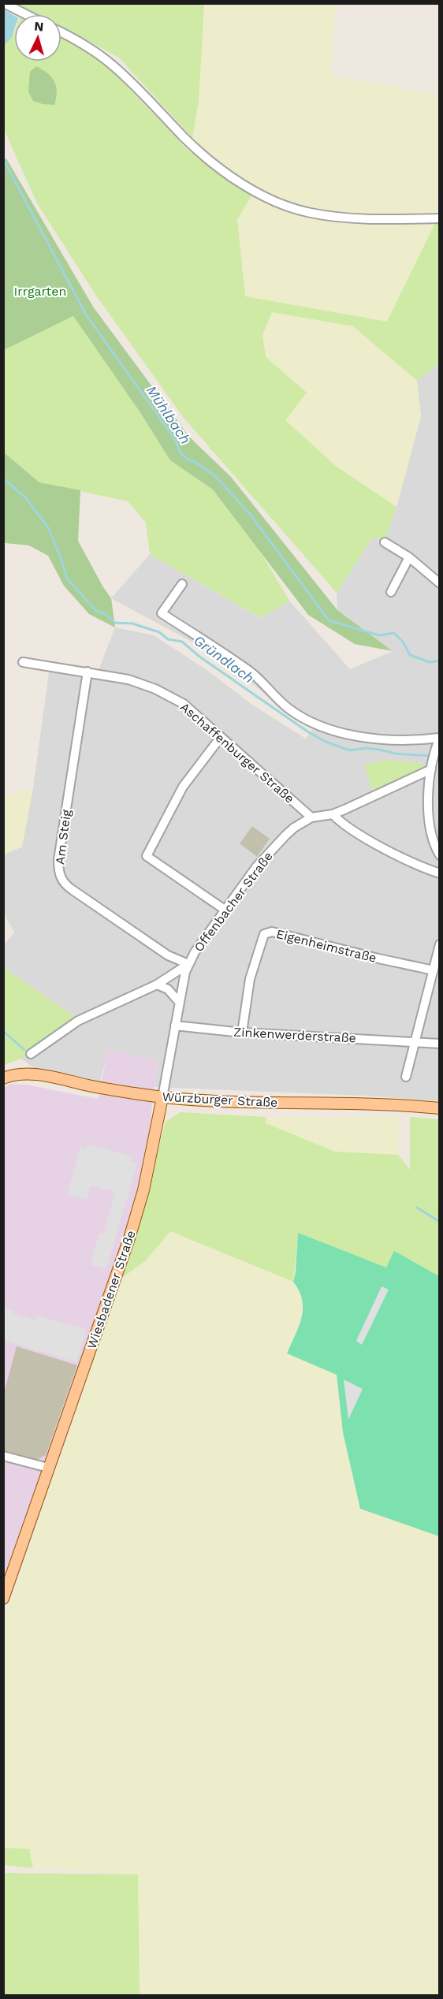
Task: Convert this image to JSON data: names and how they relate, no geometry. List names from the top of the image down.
{
  "streets": {
    "main road": ["Würzburger Straße", "Wiesbadener Straße"],
    "street": [
      "Aschaffenburger Straße",
      "Am Steig",
      "Offenbacher Straße",
      "Eigenheimstraße",
      "Zinkenwerderstraße"
    ]
  },
  "crossings": [
    ["Aschaffenburger Straße", "Am Steig"],
    ["Aschaffenburger Straße", "Offenbacher Straße"],
    ["Am Steig", "Offenbacher Straße"],
    ["Am Steig", "Wiesbadener Straße"],
    ["Offenbacher Straße", "Wiesbadener Straße"],
    ["Eigenheimstraße", "Zinkenwerderstraße"],
    ["Zinkenwerderstraße", "Wiesbadener Straße"],
    ["Würzburger Straße", "Wiesbadener Straße"]
  ],
  "water": ["Mühlbach", "Gründlach"],
  "parks": ["Irrgarten"],
  "north": "top"
}
